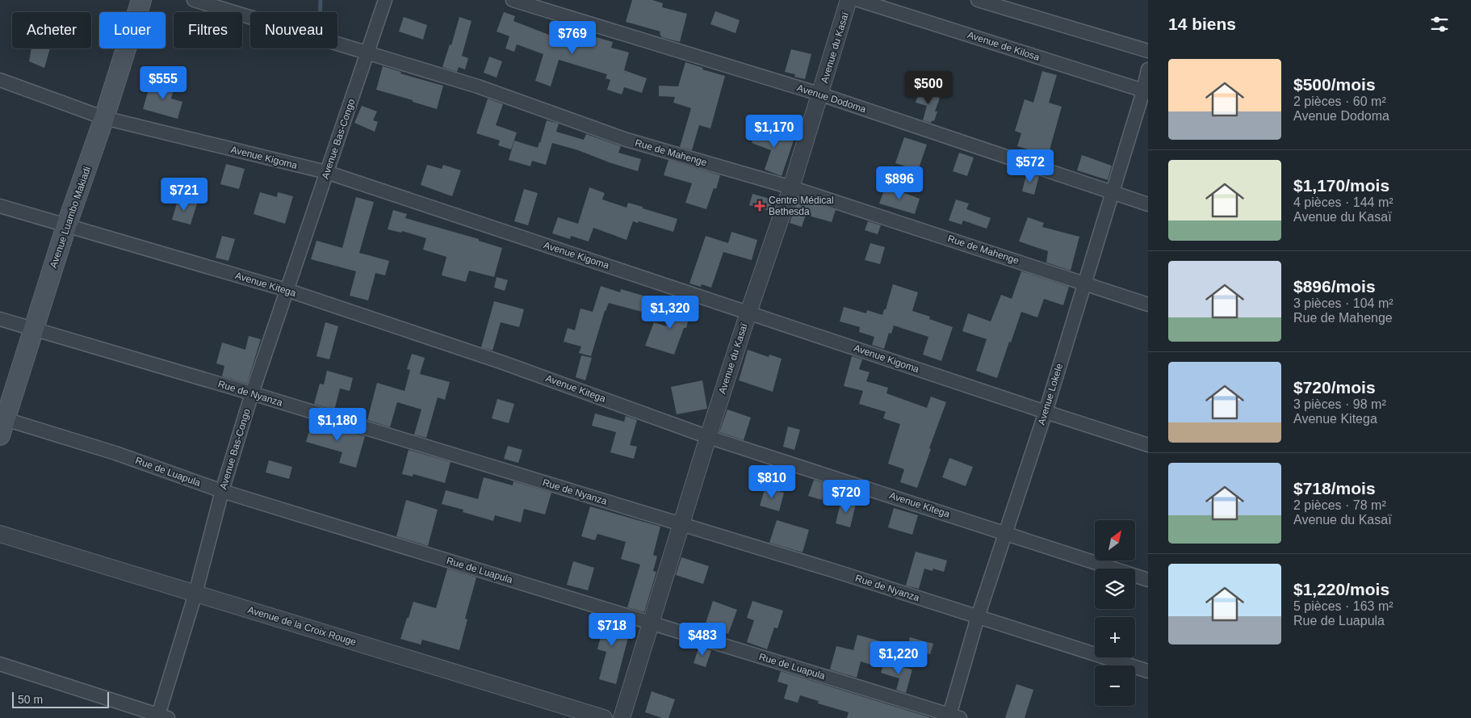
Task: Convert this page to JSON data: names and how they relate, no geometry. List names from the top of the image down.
{
  "streets": {
    "main road": ["Avenue Luambo Makiadi"],
    "street": [
      "Avenue de Kilosa",
      "Avenue du Kasaï",
      "Avenue Dodoma",
      "Avenue Bas-Congo",
      "Rue de Mahenge",
      "Avenue Kigoma",
      "Avenue Kitega",
      "Rue de Nyanza",
      "Avenue Lokele",
      "Rue de Luapula",
      "Avenue de la Croix Rouge"
    ]
  },
  "crossings": [
    ["Avenue de Kilosa", "Avenue Lokele"],
    ["Avenue du Kasaï", "Avenue Dodoma"],
    ["Avenue du Kasaï", "Rue de Mahenge"],
    ["Avenue du Kasaï", "Avenue Kigoma"],
    ["Avenue du Kasaï", "Avenue Kitega"],
    ["Avenue du Kasaï", "Rue de Nyanza"],
    ["Avenue du Kasaï", "Rue de Luapula"],
    ["Avenue Dodoma", "Avenue Lokele"],
    ["Avenue Bas-Congo", "Rue de Mahenge"],
    ["Avenue Bas-Congo", "Avenue Kigoma"],
    ["Avenue Bas-Congo", "Avenue Kitega"],
    ["Avenue Bas-Congo", "Rue de Nyanza"],
    ["Avenue Bas-Congo", "Rue de Luapula"],
    ["Avenue Bas-Congo", "Avenue de la Croix Rouge"],
    ["Rue de Mahenge", "Avenue Lokele"],
    ["Avenue Kigoma", "Avenue Luambo Makiadi"],
    ["Avenue Kigoma", "Avenue Lokele"],
    ["Avenue Luambo Makiadi", "Avenue Kitega"],
    ["Avenue Luambo Makiadi", "Rue de Nyanza"],
    ["Avenue Luambo Makiadi", "Rue de Luapula"],
    ["Avenue Kitega", "Avenue Lokele"],
    ["Rue de Nyanza", "Avenue Lokele"],
    ["Avenue Lokele", "Rue de Luapula"]
  ],
  "places": {
    "health": ["Centre Médical Bethesda"]
  },
  "scale_bar": "50 m",
  "north": "top right",
  "page": {
    "heading": "14 biens",
    "chip": [
      "Acheter",
      "Louer",
      "Filtres",
      "Nouveau"
    ],
    "price": [
      "$769",
      "$555",
      "$500",
      "$1,170",
      "$572",
      "$896",
      "$721",
      "$1,320",
      "$1,180",
      "$810",
      "$720",
      "$718",
      "$483",
      "$1,220"
    ],
    "list": [
      {
        "name": "$500/mois",
        "note": "2 pièces · 60 m² · Avenue Dodoma"
      },
      {
        "name": "$1,170/mois",
        "note": "4 pièces · 144 m² · Avenue du Kasaï"
      },
      {
        "name": "$896/mois",
        "note": "3 pièces · 104 m² · Rue de Mahenge"
      },
      {
        "name": "$720/mois",
        "note": "3 pièces · 98 m² · Avenue Kitega"
      },
      {
        "name": "$718/mois",
        "note": "2 pièces · 78 m² · Avenue du Kasaï"
      },
      {
        "name": "$1,220/mois",
        "note": "5 pièces · 163 m² · Rue de Luapula"
      }
    ],
    "map_buttons": ["+", "−"],
    "scale": "50 m"
  }
}
